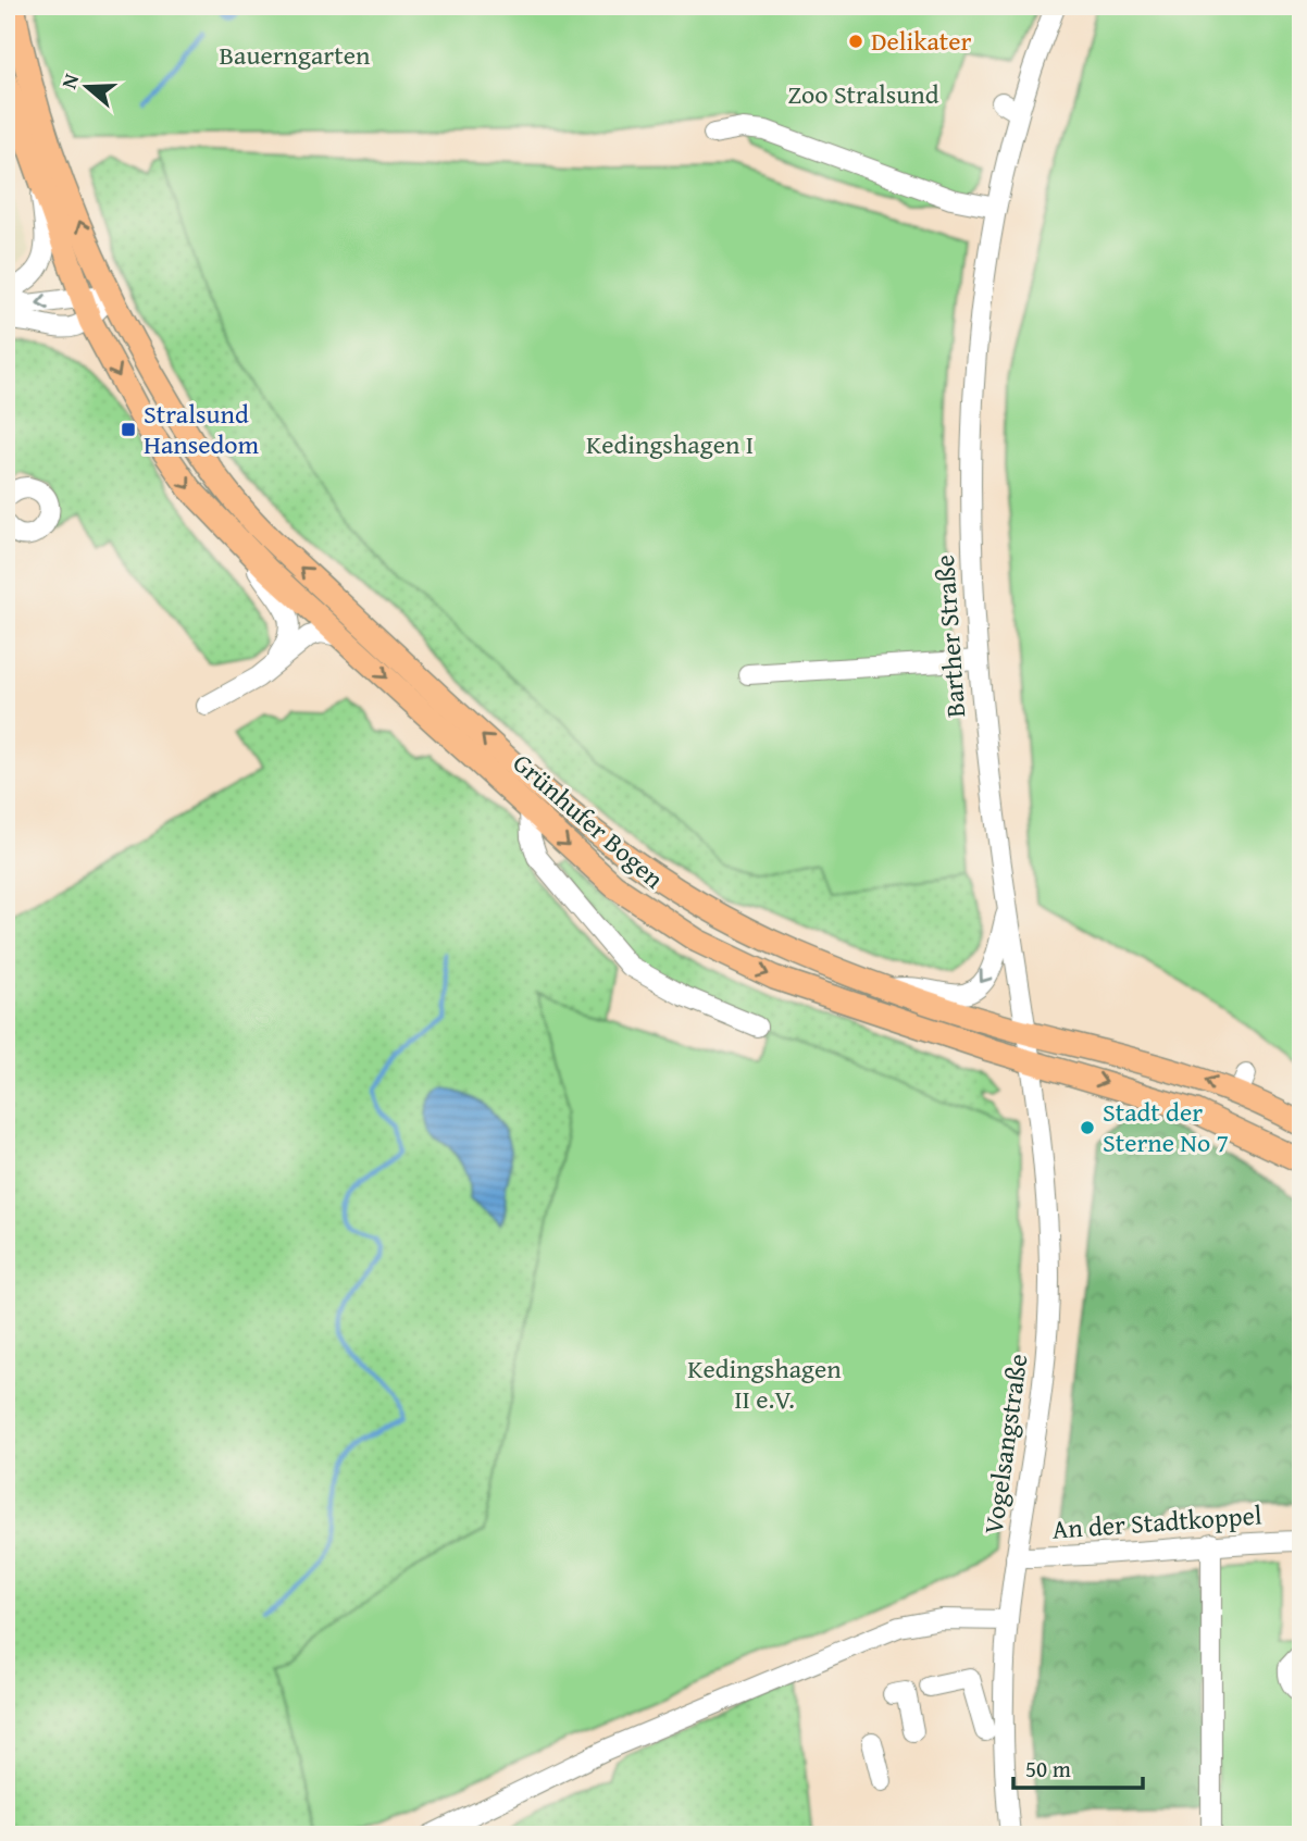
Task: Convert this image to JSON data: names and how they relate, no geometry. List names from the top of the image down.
{
  "streets": {
    "main road": ["Grünhufer Bogen"],
    "street": ["Barther Straße", "Vogelsangstraße", "An der Stadtkoppel"]
  },
  "crossings": [
    ["Barther Straße", "Grünhufer Bogen"],
    ["Barther Straße", "Vogelsangstraße"],
    ["Grünhufer Bogen", "Vogelsangstraße"],
    ["Vogelsangstraße", "An der Stadtkoppel"]
  ],
  "parks": [
    "Bauerngarten",
    "Zoo Stralsund",
    "Kedingshagen I",
    "Kedingshagen II e.V."
  ],
  "places": {
    "other": ["Delikater", "Stadt der Sterne No 7"],
    "transit": ["Stralsund Hansedom"]
  },
  "scale_bar": "50 m",
  "north": "left"
}
